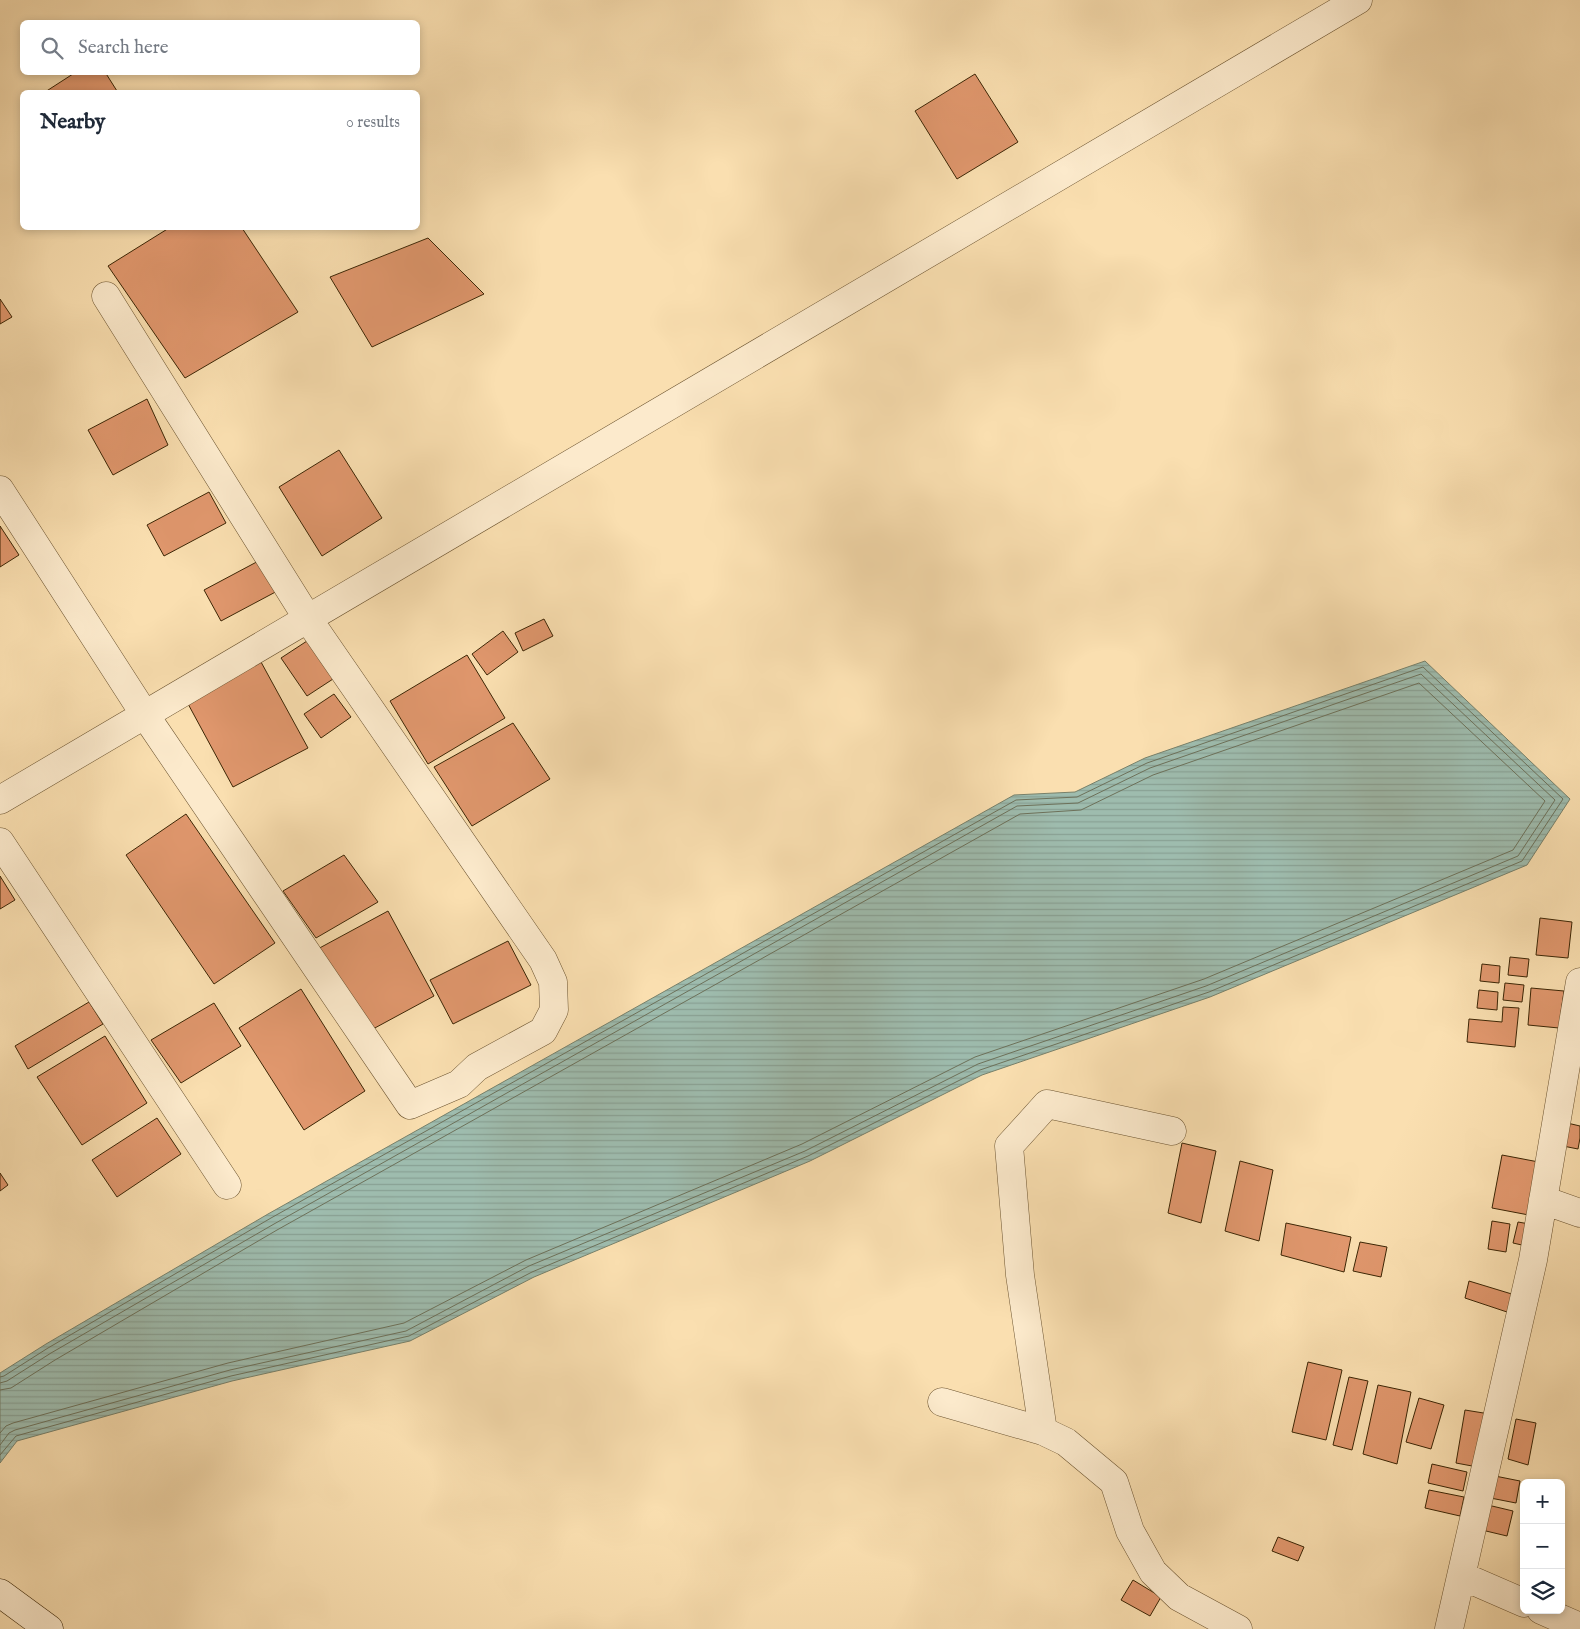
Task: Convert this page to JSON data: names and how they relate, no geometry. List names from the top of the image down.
{
  "page": {
    "search": "Search here",
    "heading": ["Nearby", "0 results"],
    "map_buttons": ["+", "−"]
  }
}
